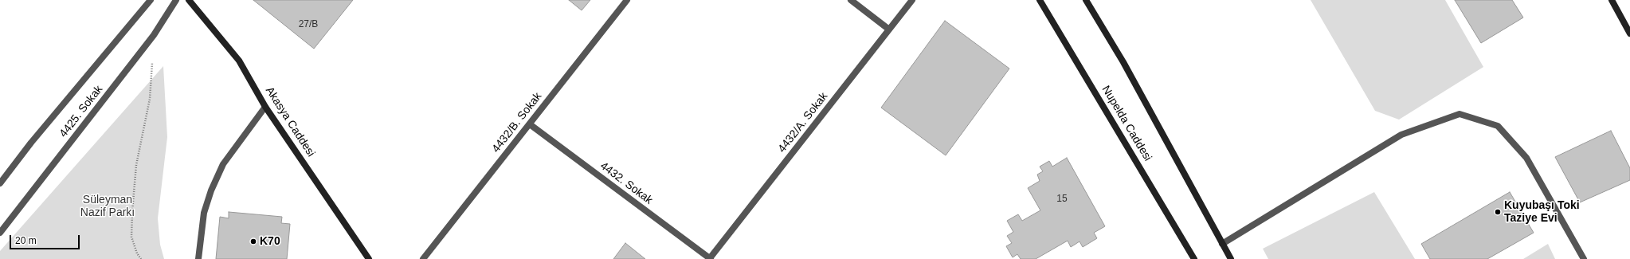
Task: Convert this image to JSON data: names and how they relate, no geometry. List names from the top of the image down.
{
  "streets": {
    "street": [
      "4425. Sokak",
      "Akasya Caddesi",
      "4432/B. Sokak",
      "4432/A. Sokak",
      "Nupelda Caddesi",
      "4432. Sokak"
    ]
  },
  "crossings": [
    ["4432/B. Sokak", "4432. Sokak"],
    ["4432/A. Sokak", "4432. Sokak"]
  ],
  "parks": ["Süleyman Nazif Parkı"],
  "places": ["Kuyubaşı Toki Taziye Evi", "K70"],
  "house_numbers": ["27/B", "15"],
  "scale_bar": "20 m"
}
